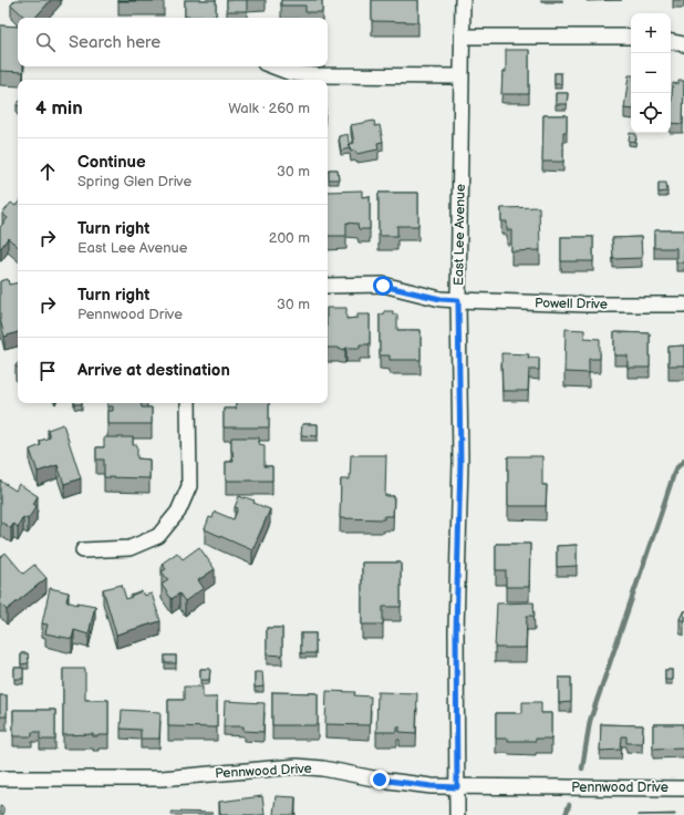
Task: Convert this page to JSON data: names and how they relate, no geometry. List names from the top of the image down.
{
  "streets": {
    "street": ["East Lee Avenue", "Powell Drive", "Pennwood Drive"]
  },
  "crossings": [
    ["East Lee Avenue", "Powell Drive"],
    ["East Lee Avenue", "Pennwood Drive"]
  ],
  "page": {
    "map_buttons": ["+", "−"],
    "search": "Search here",
    "heading": ["4 min", "Walk · 260 m"],
    "list": [
      ["Continue", "Spring Glen Drive", "30 m"],
      ["Turn right", "East Lee Avenue", "200 m"],
      ["Turn right", "Pennwood Drive", "30 m"],
      "Arrive at destination"
    ]
  }
}
